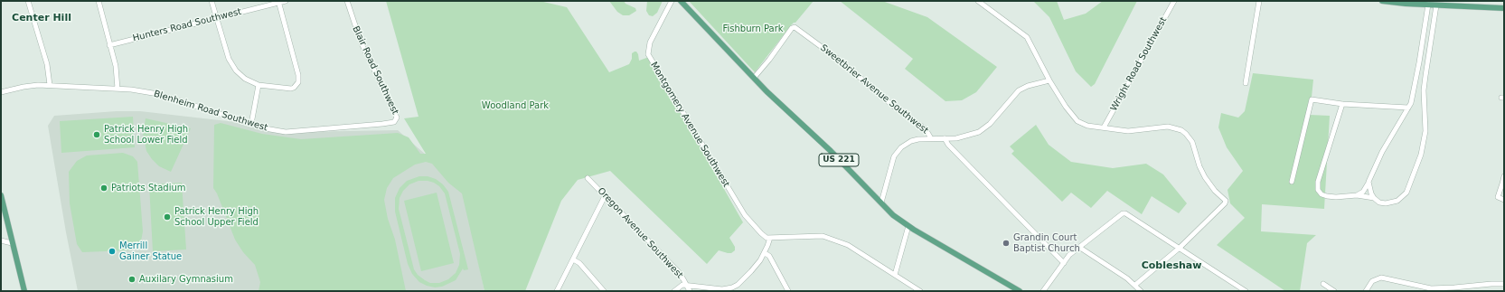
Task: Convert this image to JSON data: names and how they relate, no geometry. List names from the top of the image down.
{
  "streets": {
    "main road": ["US 221"],
    "street": [
      "Hunters Road Southwest",
      "Wright Road Southwest",
      "Blair Road Southwest",
      "Sweetbrier Avenue Southwest",
      "Blenheim Road Southwest",
      "Montgomery Avenue Southwest",
      "Oregon Avenue Southwest"
    ]
  },
  "crossings": [
    ["Blair Road Southwest", "Blenheim Road Southwest"],
    ["Sweetbrier Avenue Southwest", "US 221"]
  ],
  "districts": ["Center Hill", "Cobleshaw"],
  "parks": ["Fishburn Park", "Woodland Park"],
  "places": [
    "Patrick Henry High School Lower Field",
    "Patriots Stadium",
    "Patrick Henry High School Upper Field",
    "Grandin Court Baptist Church",
    "Merrill Gainer Statue",
    "Auxilary Gymnasium"
  ]
}
